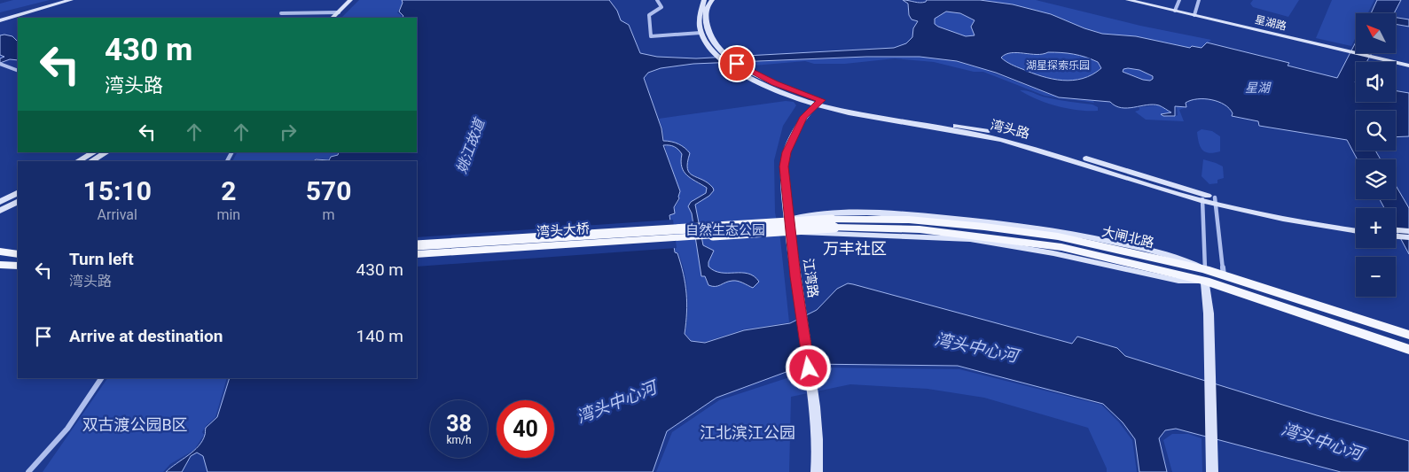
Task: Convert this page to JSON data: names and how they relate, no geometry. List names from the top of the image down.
{
  "streets": {
    "main road": ["湾头大桥", "大闸北路"],
    "street": ["星湖路", "湾头路", "江湾路"]
  },
  "crossings": [
    ["湾头路", "江湾路"],
    ["湾头大桥", "大闸北路"]
  ],
  "districts": ["万丰社区"],
  "water": ["星湖", "姚江故道", "湾头中心河"],
  "parks": [
    "湖星探索乐园",
    "自然生态公园",
    "双古渡公园B区",
    "江北滨江公园"
  ],
  "north": "top left",
  "page": {
    "map_buttons": ["+", "−"],
    "turn": ["430 m", "湾头路"],
    "eta": [
      "15:10",
      "Arrival",
      "2",
      "min",
      "570",
      "m"
    ],
    "list": [
      {
        "name": "Turn left",
        "note": "湾头路",
        "value": "430 m"
      },
      {
        "name": "Arrive at destination",
        "value": "140 m"
      }
    ],
    "speed": "38 km/h",
    "limit": "40"
  }
}
